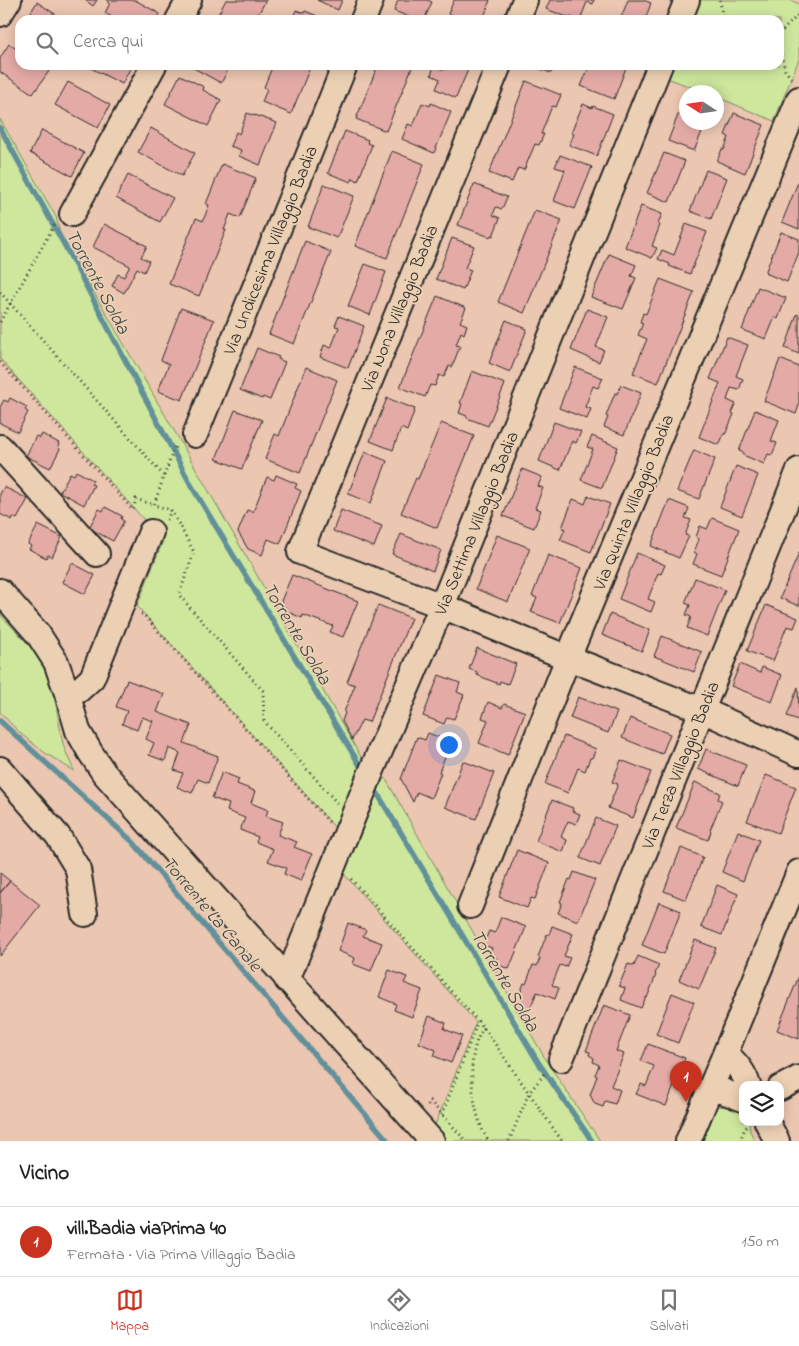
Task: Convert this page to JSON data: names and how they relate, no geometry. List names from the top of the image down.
{
  "streets": {
    "street": [
      "Via Undicesima Villaggio Badia",
      "Via Nona Villaggio Badia",
      "Via Quinta Villaggio Badia",
      "Via Settima Villaggio Badia",
      "Via Terza Villaggio Badia"
    ]
  },
  "crossings": [
    ["Via Nona Villaggio Badia", "Via Settima Villaggio Badia"]
  ],
  "water": ["Torrente Solda", "Torrente La Canale"],
  "north": "left",
  "page": {
    "search": "Cerca qui",
    "pins": "1",
    "heading": "Vicino",
    "list": [
      {
        "mark": "1",
        "name": "vill.Badia viaPrima 40",
        "note": "Fermata · Via Prima Villaggio Badia",
        "value": "150 m"
      }
    ],
    "nav": ["Mappa", "Indicazioni", "Salvati"]
  }
}
